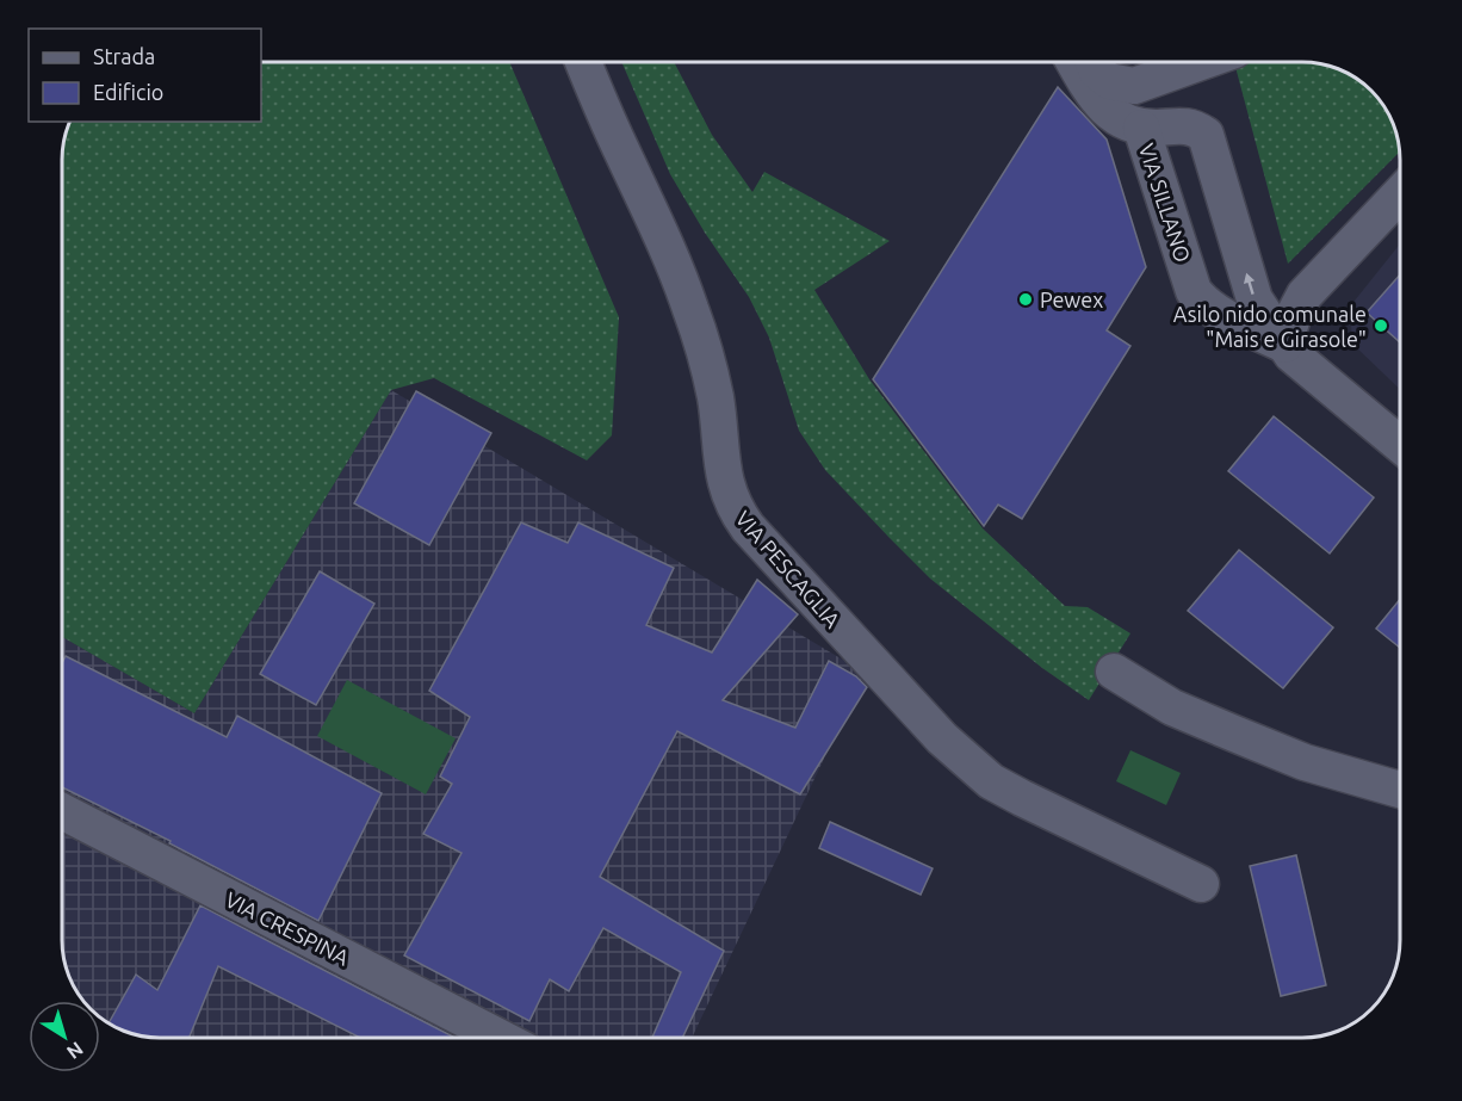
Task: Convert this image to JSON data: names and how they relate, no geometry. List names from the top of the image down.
{
  "streets": {
    "street": ["VIA SILLANO", "VIA PESCAGLIA", "VIA CRESPINA"]
  },
  "places": ["Pewex", "Asilo nido comunale \"Mais e Girasole\""],
  "legend": ["Strada", "Edificio"],
  "north": "bottom right"
}
